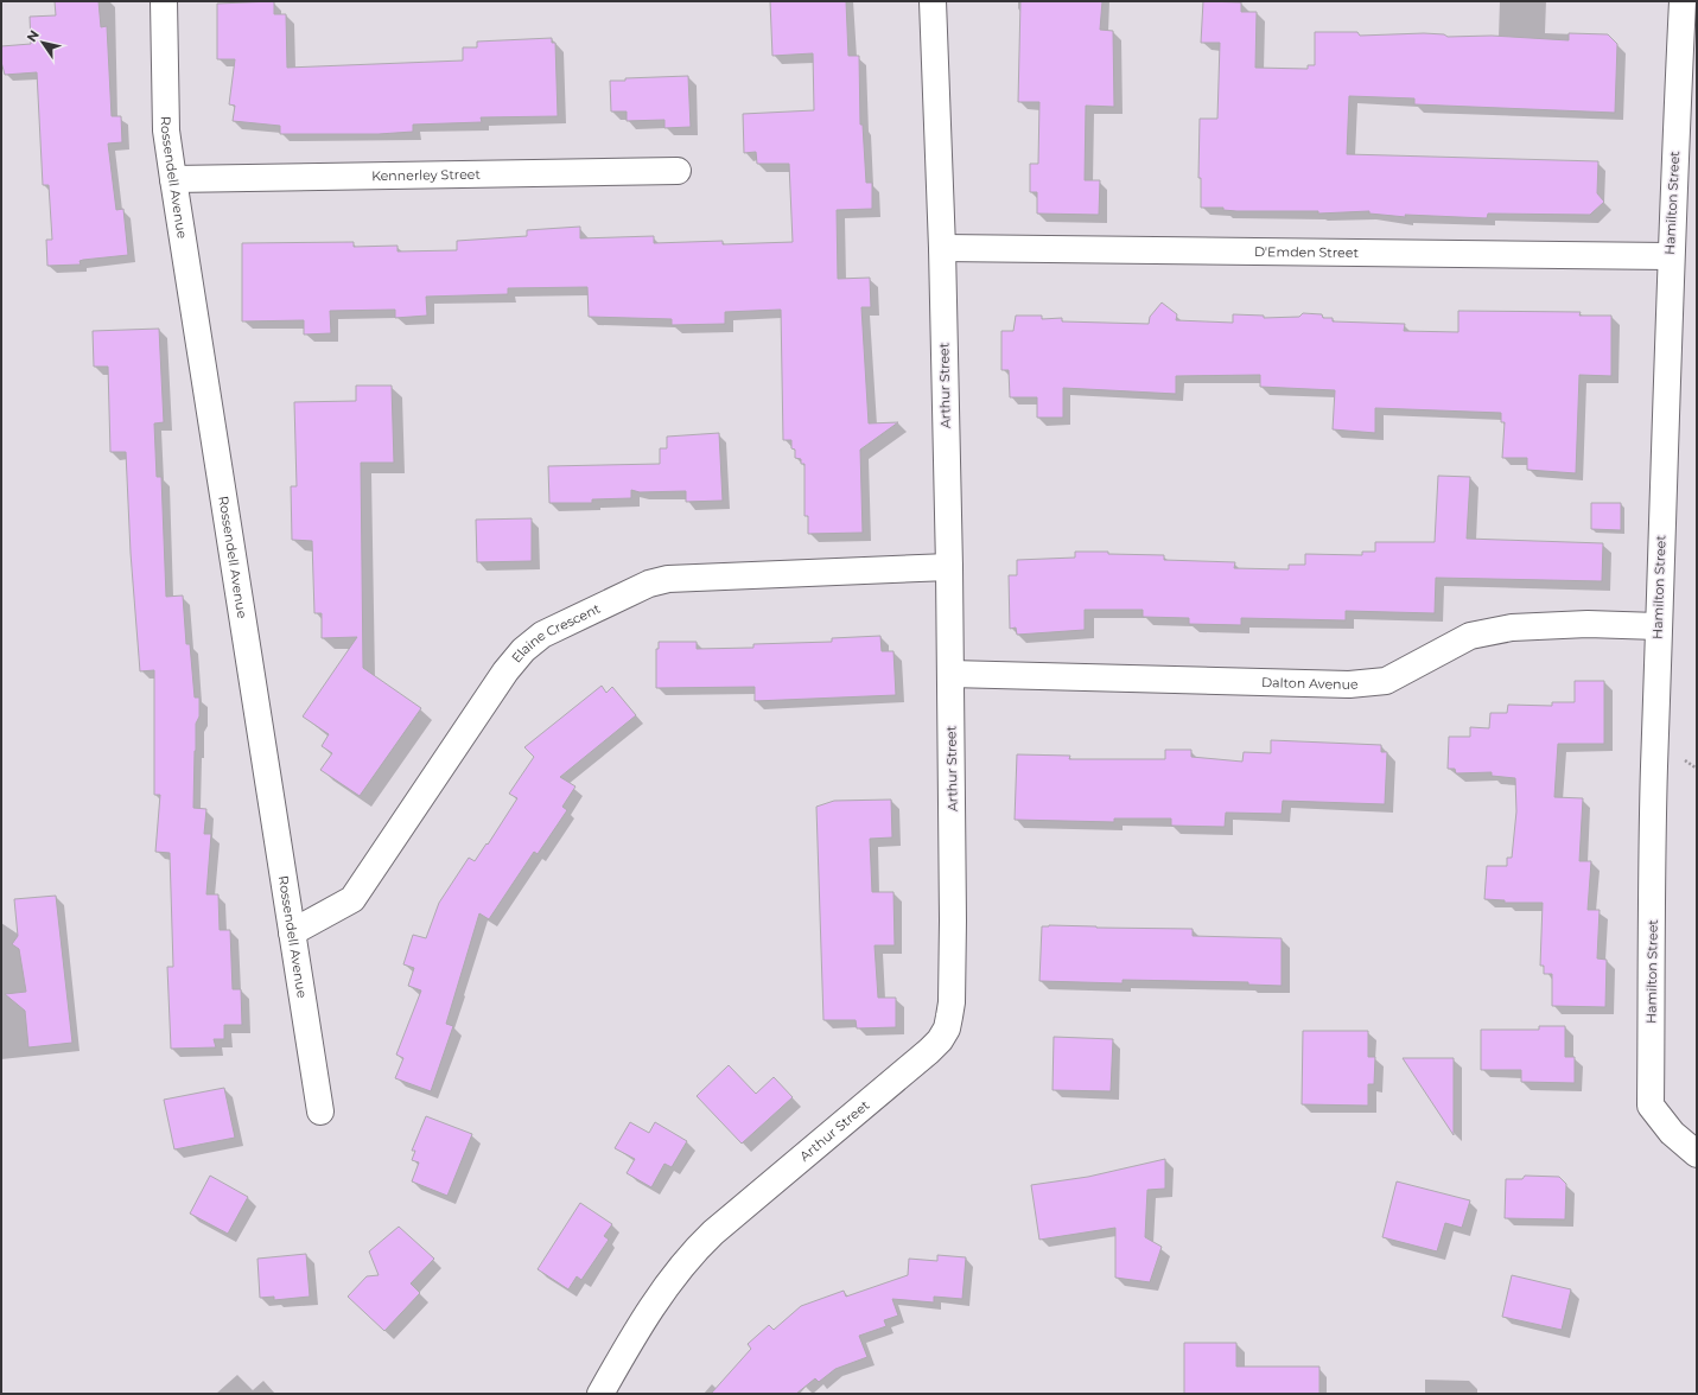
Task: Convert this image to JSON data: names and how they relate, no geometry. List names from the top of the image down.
{
  "streets": {
    "street": [
      "Kennerley Street",
      "Rossendell Avenue",
      "Hamilton Street",
      "D'Emden Street",
      "Arthur Street",
      "Elaine Crescent",
      "Dalton Avenue"
    ]
  },
  "crossings": [
    ["Kennerley Street", "Rossendell Avenue"],
    ["Rossendell Avenue", "Elaine Crescent"],
    ["Hamilton Street", "D'Emden Street"],
    ["Hamilton Street", "Dalton Avenue"],
    ["D'Emden Street", "Arthur Street"],
    ["Arthur Street", "Elaine Crescent"],
    ["Arthur Street", "Dalton Avenue"]
  ],
  "north": "top left"
}
